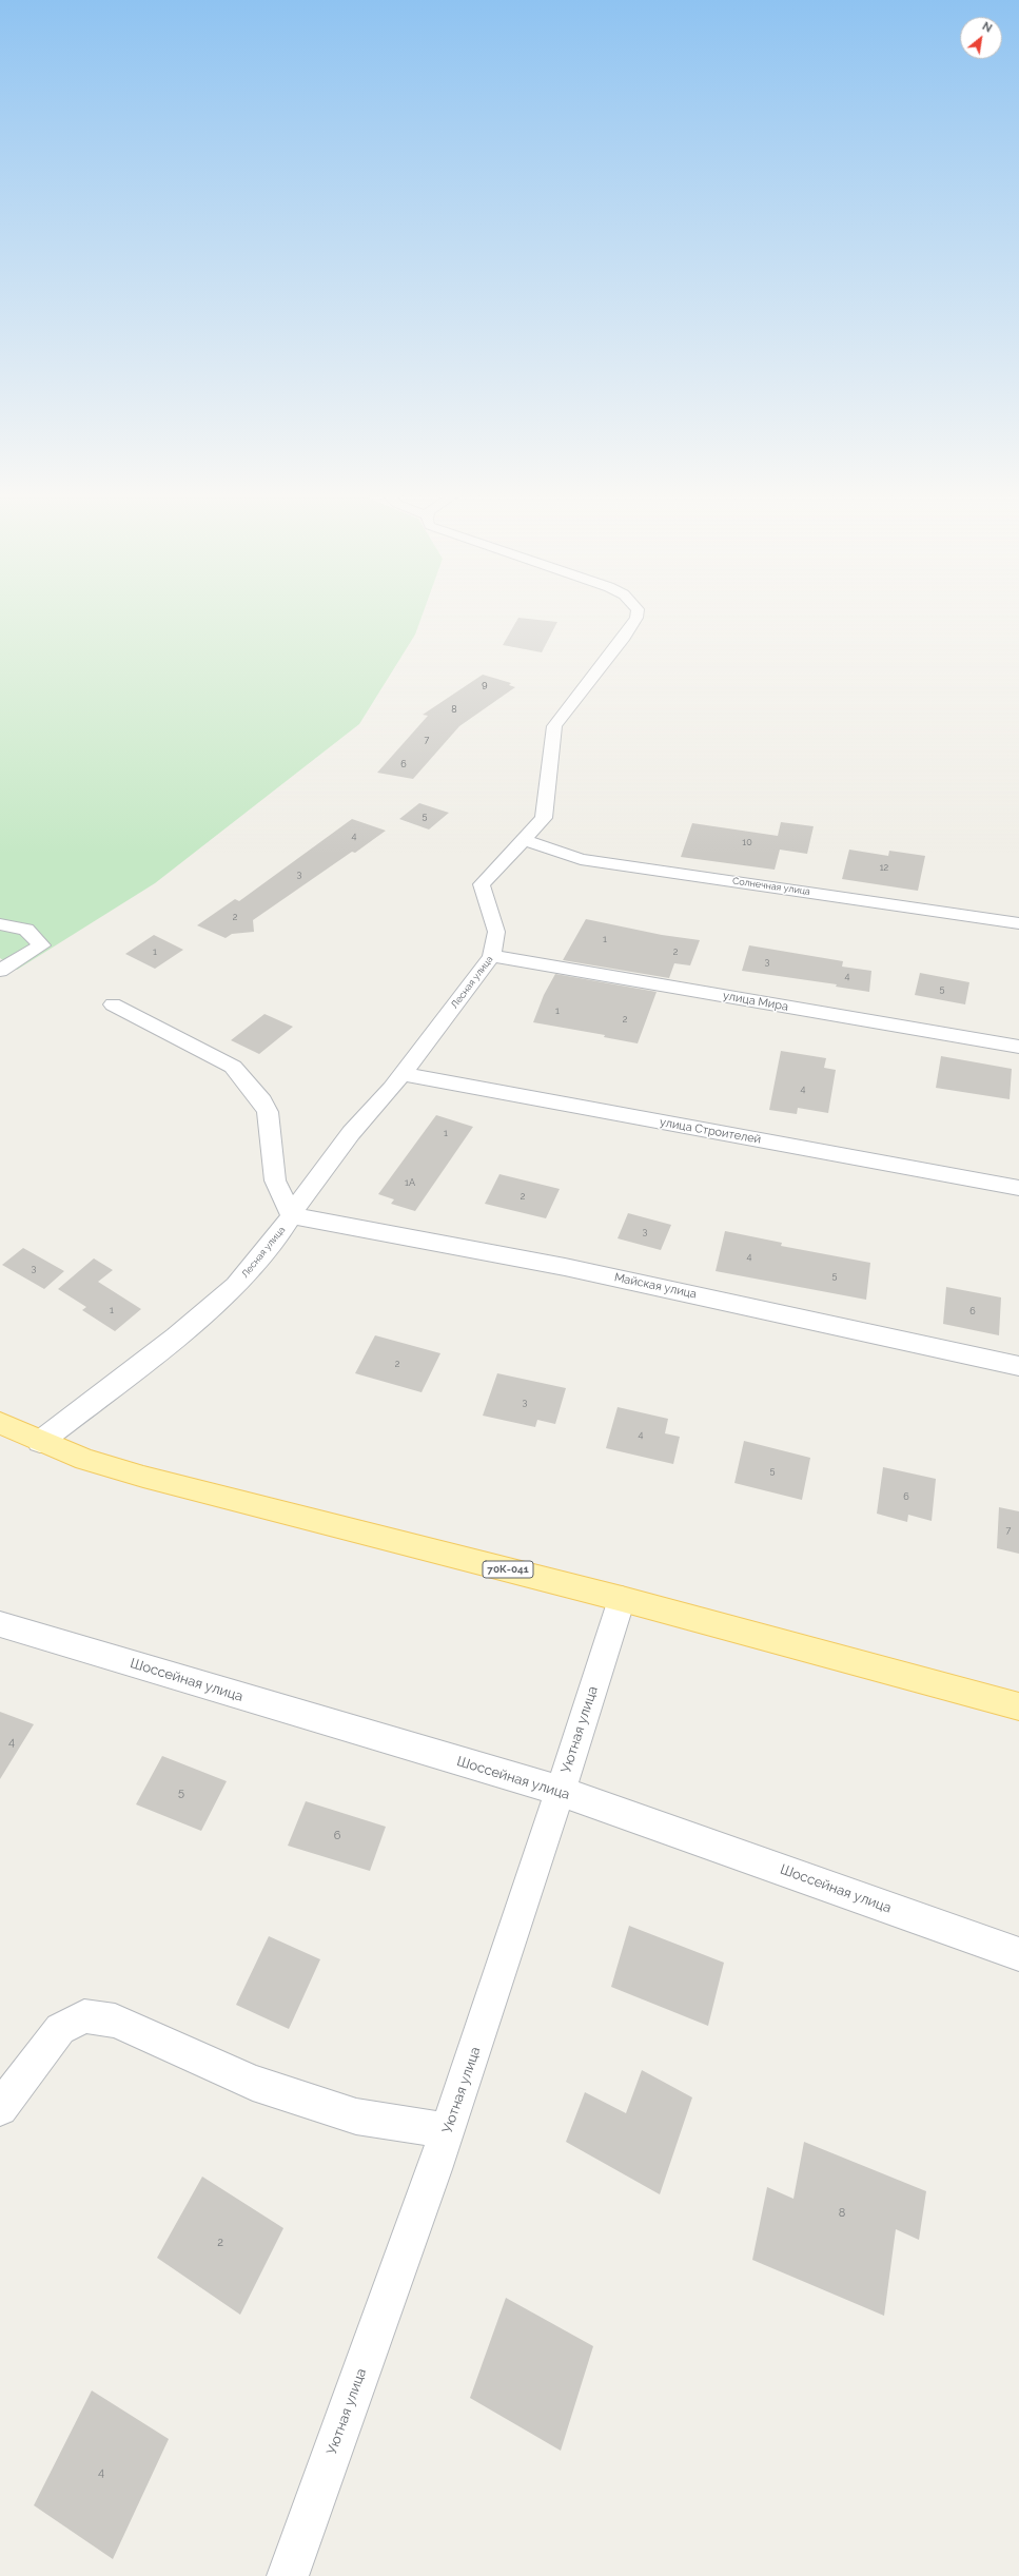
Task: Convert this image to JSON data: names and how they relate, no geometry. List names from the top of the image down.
{
  "streets": {
    "main road": ["70К-041"],
    "street": [
      "Солнечная улица",
      "Лесная улица",
      "улица Мира",
      "улица Строителей",
      "Майская улица",
      "Шоссейная улица",
      "Уютная улица"
    ]
  },
  "crossings": [
    ["Солнечная улица", "Лесная улица"],
    ["Лесная улица", "улица Мира"],
    ["Лесная улица", "улица Строителей"],
    ["Лесная улица", "Майская улица"],
    ["Лесная улица", "70К-041"],
    ["70К-041", "Уютная улица"],
    ["Шоссейная улица", "Уютная улица"]
  ],
  "house_numbers": [
    "9",
    "8",
    "7",
    "6",
    "5",
    "4",
    "10",
    "12",
    "3",
    "2",
    "1",
    "1",
    "2",
    "3",
    "4",
    "5",
    "1",
    "2",
    "4",
    "1",
    "1А",
    "2",
    "3",
    "4",
    "3",
    "5",
    "1",
    "6",
    "2",
    "3",
    "4",
    "5",
    "6",
    "7",
    "4",
    "5",
    "6",
    "8",
    "2",
    "4"
  ],
  "north": "top right"
}
